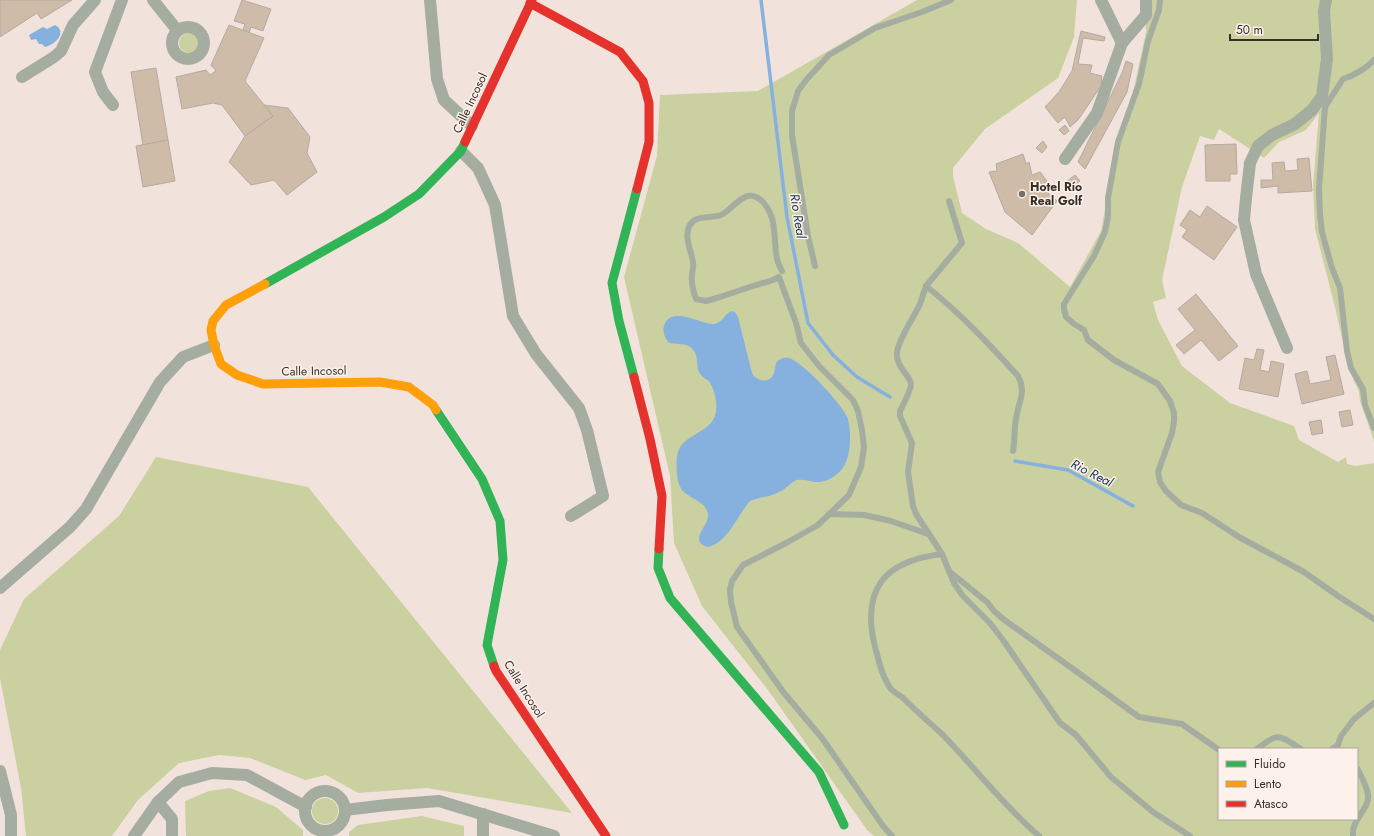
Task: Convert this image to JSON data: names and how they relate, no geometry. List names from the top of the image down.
{
  "streets": {
    "street": ["Calle Incosol"]
  },
  "water": ["Rio Real"],
  "places": ["Hotel Río Real Golf"],
  "legend": ["Fluido", "Lento", "Atasco"],
  "scale_bar": "50 m"
}
